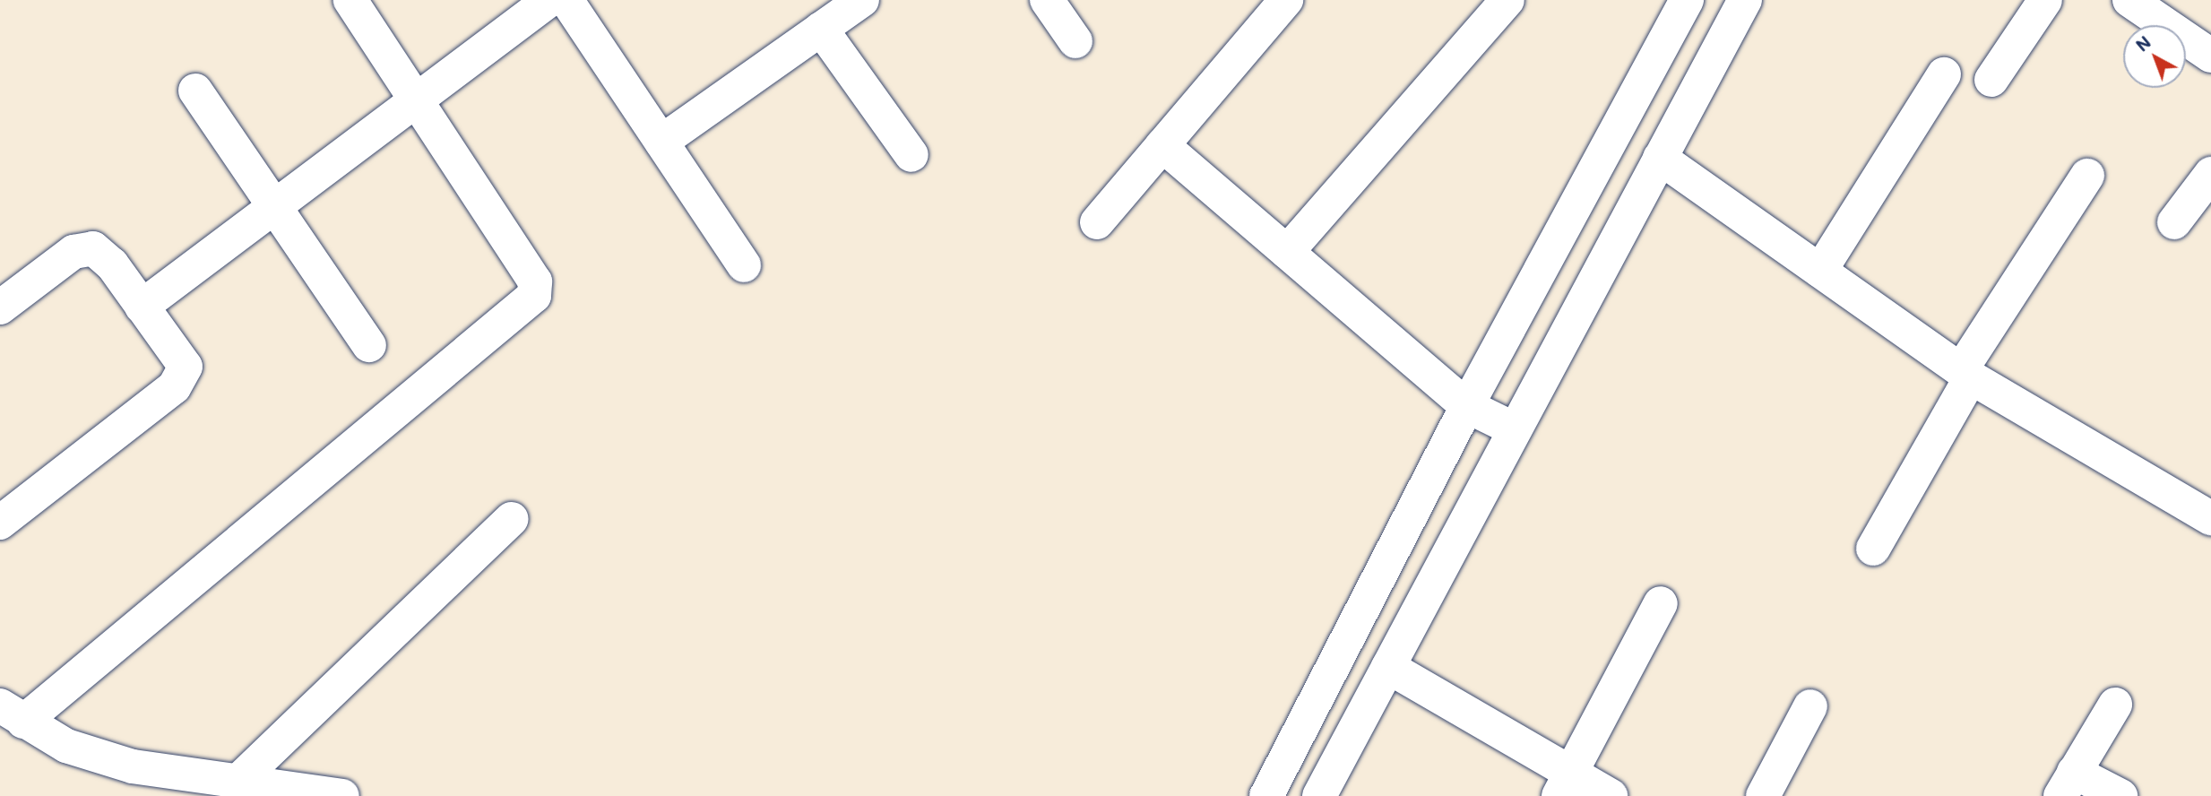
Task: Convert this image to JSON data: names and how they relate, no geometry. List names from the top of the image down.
{
  "north": "top left"
}
